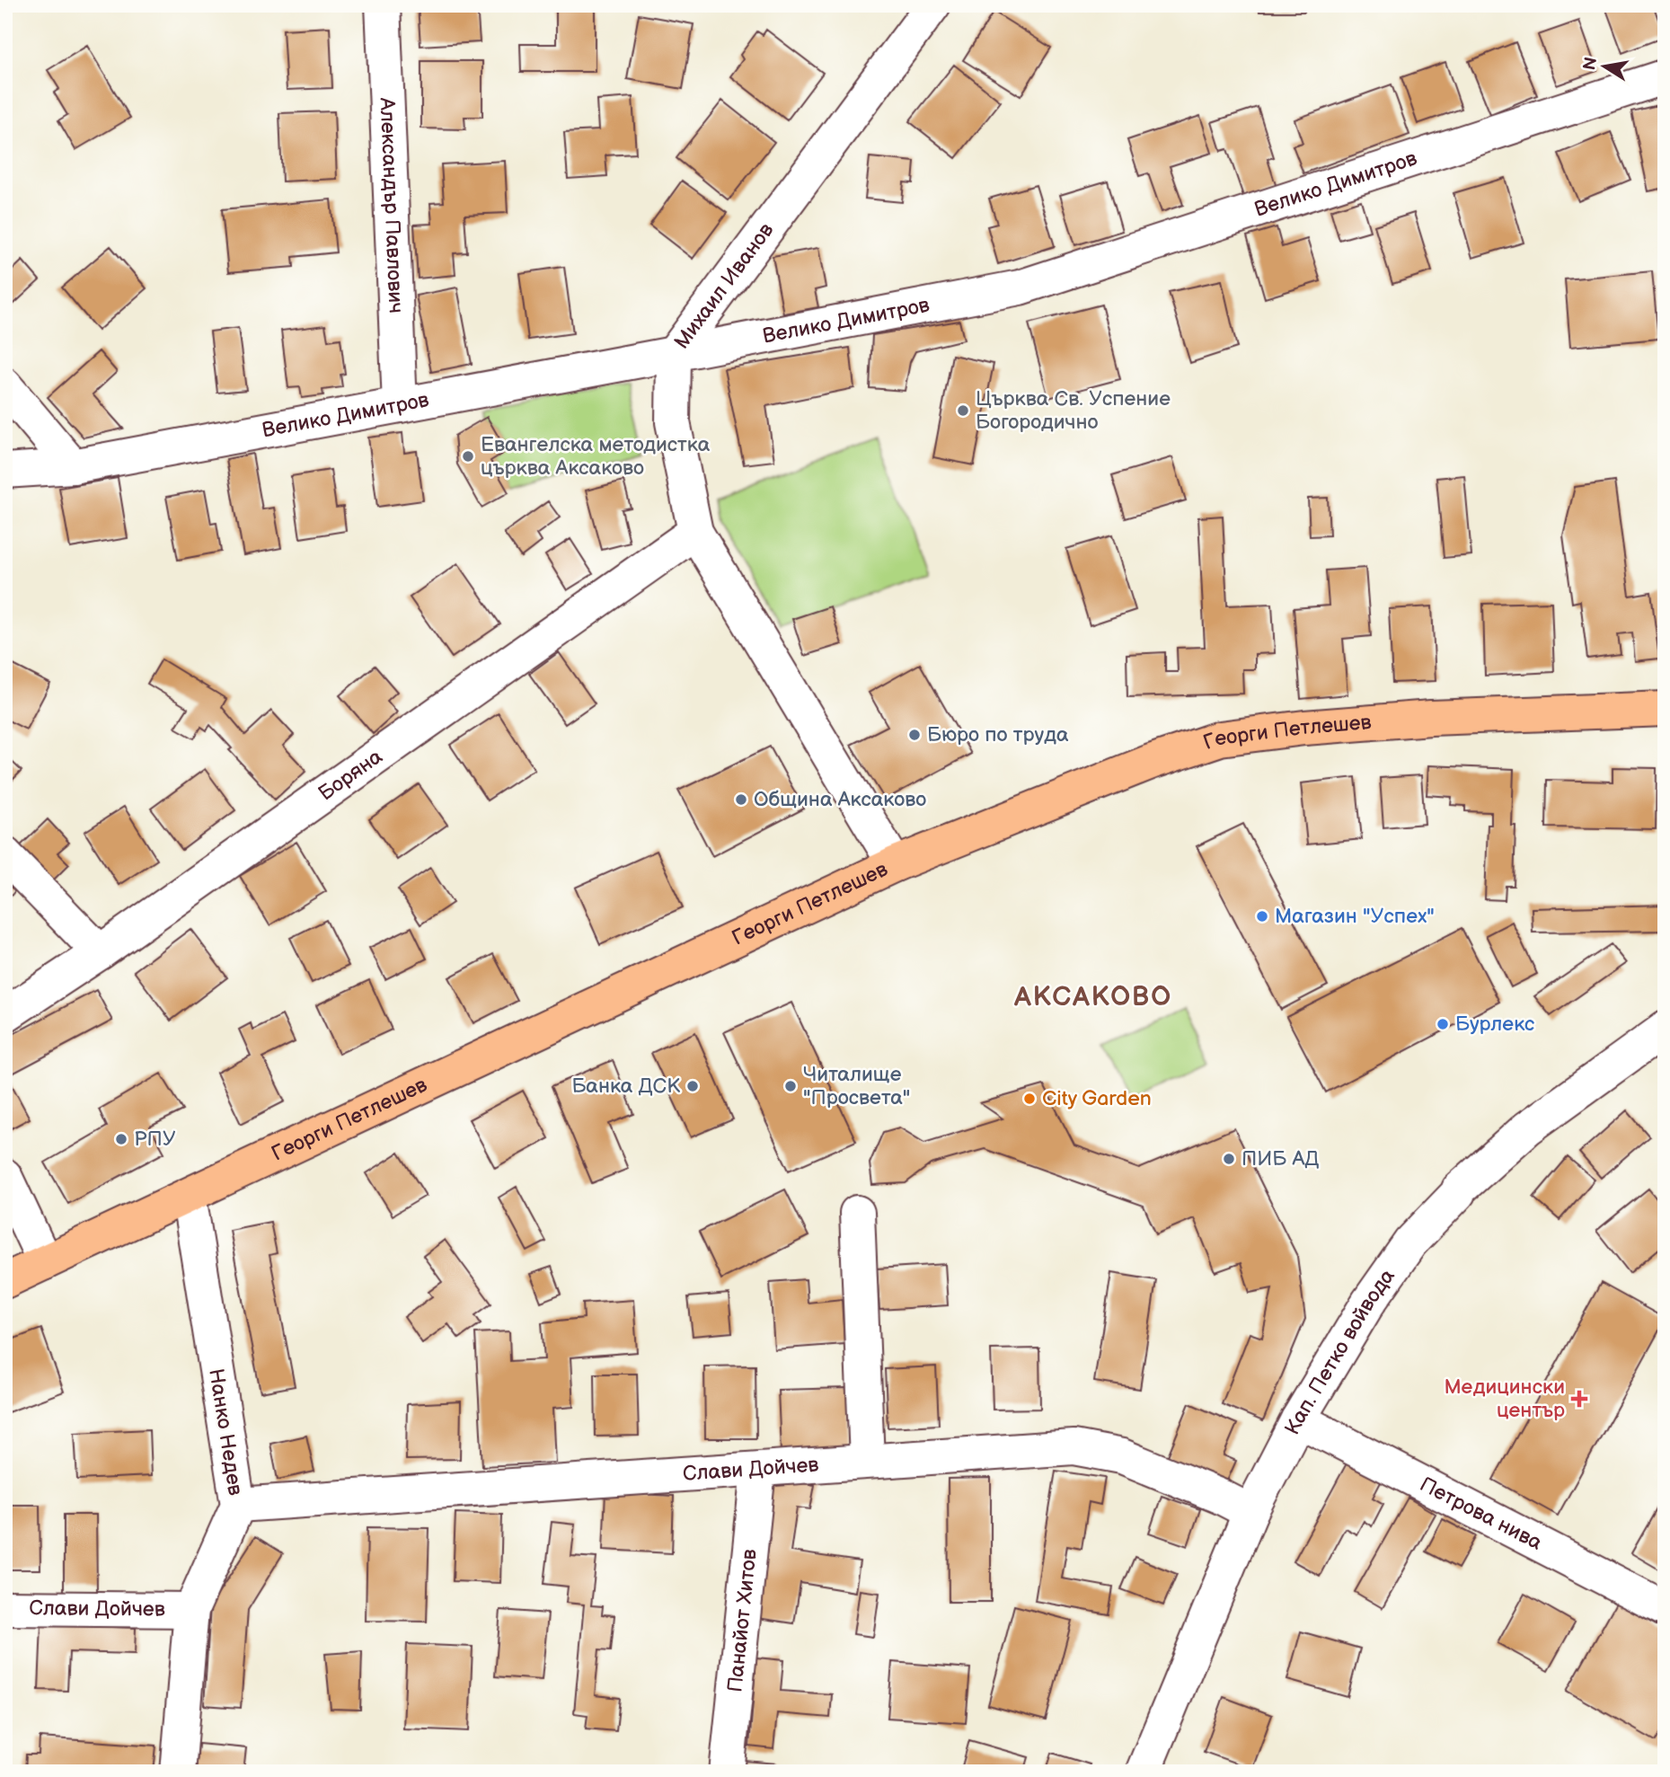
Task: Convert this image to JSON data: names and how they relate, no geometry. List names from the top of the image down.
{
  "streets": {
    "main road": ["Георги Петлешев"],
    "street": [
      "Велико Димитров",
      "Александър Павлович",
      "Михаил Иванов",
      "Боряна",
      "Кап. Петко войвода",
      "Нанко Недев",
      "Слави Дойчев",
      "Петрова нива",
      "Панайот Хитов"
    ]
  },
  "crossings": [
    ["Велико Димитров", "Александър Павлович"],
    ["Велико Димитров", "Михаил Иванов"],
    ["Михаил Иванов", "Георги Петлешев"],
    ["Михаил Иванов", "Боряна"],
    ["Георги Петлешев", "Нанко Недев"],
    ["Кап. Петко войвода", "Слави Дойчев"],
    ["Кап. Петко войвода", "Петрова нива"],
    ["Нанко Недев", "Слави Дойчев"],
    ["Слави Дойчев", "Панайот Хитов"]
  ],
  "districts": ["АКСАКОВО"],
  "places": {
    "other": [
      "Църква Св. Успение Богородично",
      "Евангелска методистка църква Аксаково",
      "Бюро по труда",
      "Община Аксаково",
      "Магазин \"Успех\"",
      "Бурлекс",
      "Банка ДСК",
      "Читалище \"Просвета\"",
      "City Garden",
      "РПУ",
      "ПИБ АД"
    ],
    "health": ["Медицински център"]
  },
  "north": "left"
}
